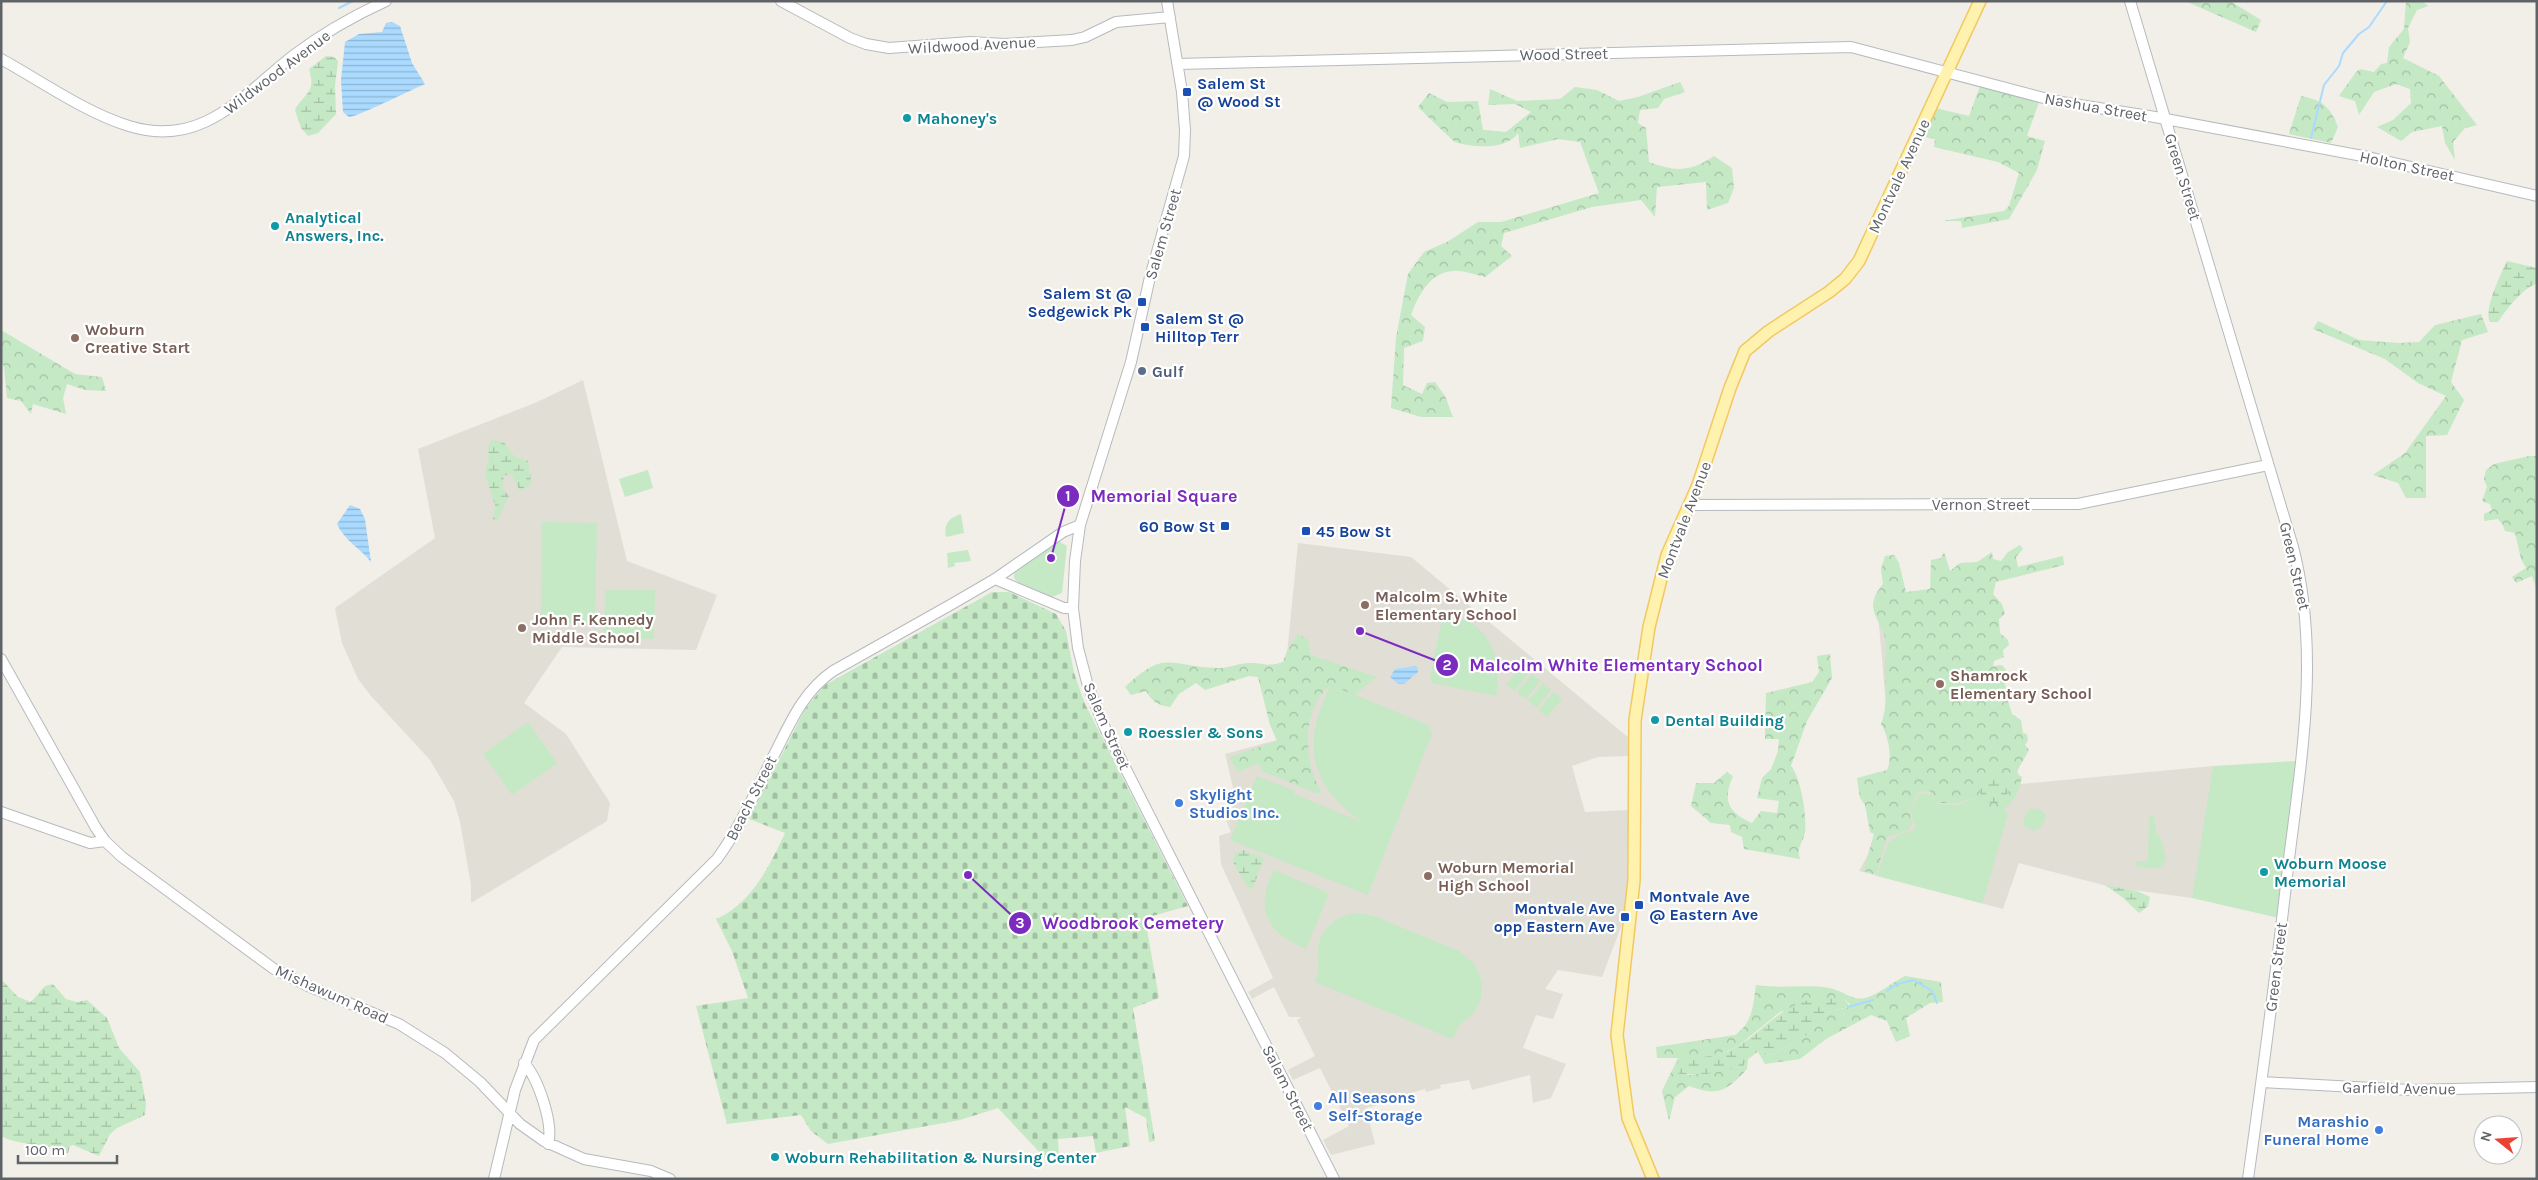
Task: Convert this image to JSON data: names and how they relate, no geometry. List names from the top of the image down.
{
  "streets": {
    "main road": ["Montvale Avenue"],
    "street": [
      "Wildwood Avenue",
      "Wood Street",
      "Nashua Street",
      "Holton Street",
      "Green Street",
      "Salem Street",
      "Vernon Street",
      "Beach Street",
      "Mishawum Road",
      "Garfield Avenue"
    ]
  },
  "crossings": [
    ["Wildwood Avenue", "Salem Street"],
    ["Wood Street", "Nashua Street"],
    ["Wood Street", "Montvale Avenue"],
    ["Wood Street", "Salem Street"],
    ["Nashua Street", "Holton Street"],
    ["Nashua Street", "Montvale Avenue"],
    ["Nashua Street", "Green Street"],
    ["Montvale Avenue", "Vernon Street"],
    ["Green Street", "Vernon Street"],
    ["Green Street", "Garfield Avenue"],
    ["Salem Street", "Beach Street"],
    ["Beach Street", "Mishawum Road"]
  ],
  "places": {
    "transit": [
      "Salem St @ Wood St",
      "Salem St @ Sedgewick Pk",
      "Salem St @ Hilltop Terr",
      "60 Bow St",
      "45 Bow St",
      "Montvale Ave @ Eastern Ave",
      "Montvale Ave opp Eastern Ave"
    ],
    "other": [
      "Mahoney's",
      "Analytical Answers, Inc.",
      "Woburn Creative Start",
      "Gulf",
      "Memorial Square",
      "Malcolm S. White Elementary School",
      "John F. Kennedy Middle School",
      "Malcolm White Elementary School",
      "Shamrock Elementary School",
      "Dental Building",
      "Roessler & Sons",
      "Skylight Studios Inc.",
      "Woburn Moose Memorial",
      "Woodbrook Cemetery",
      "Woburn Memorial High School",
      "All Seasons Self-Storage",
      "Marashio Funeral Home",
      "Woburn Rehabilitation & Nursing Center"
    ]
  },
  "scale_bar": "100 m",
  "north": "left"
}
